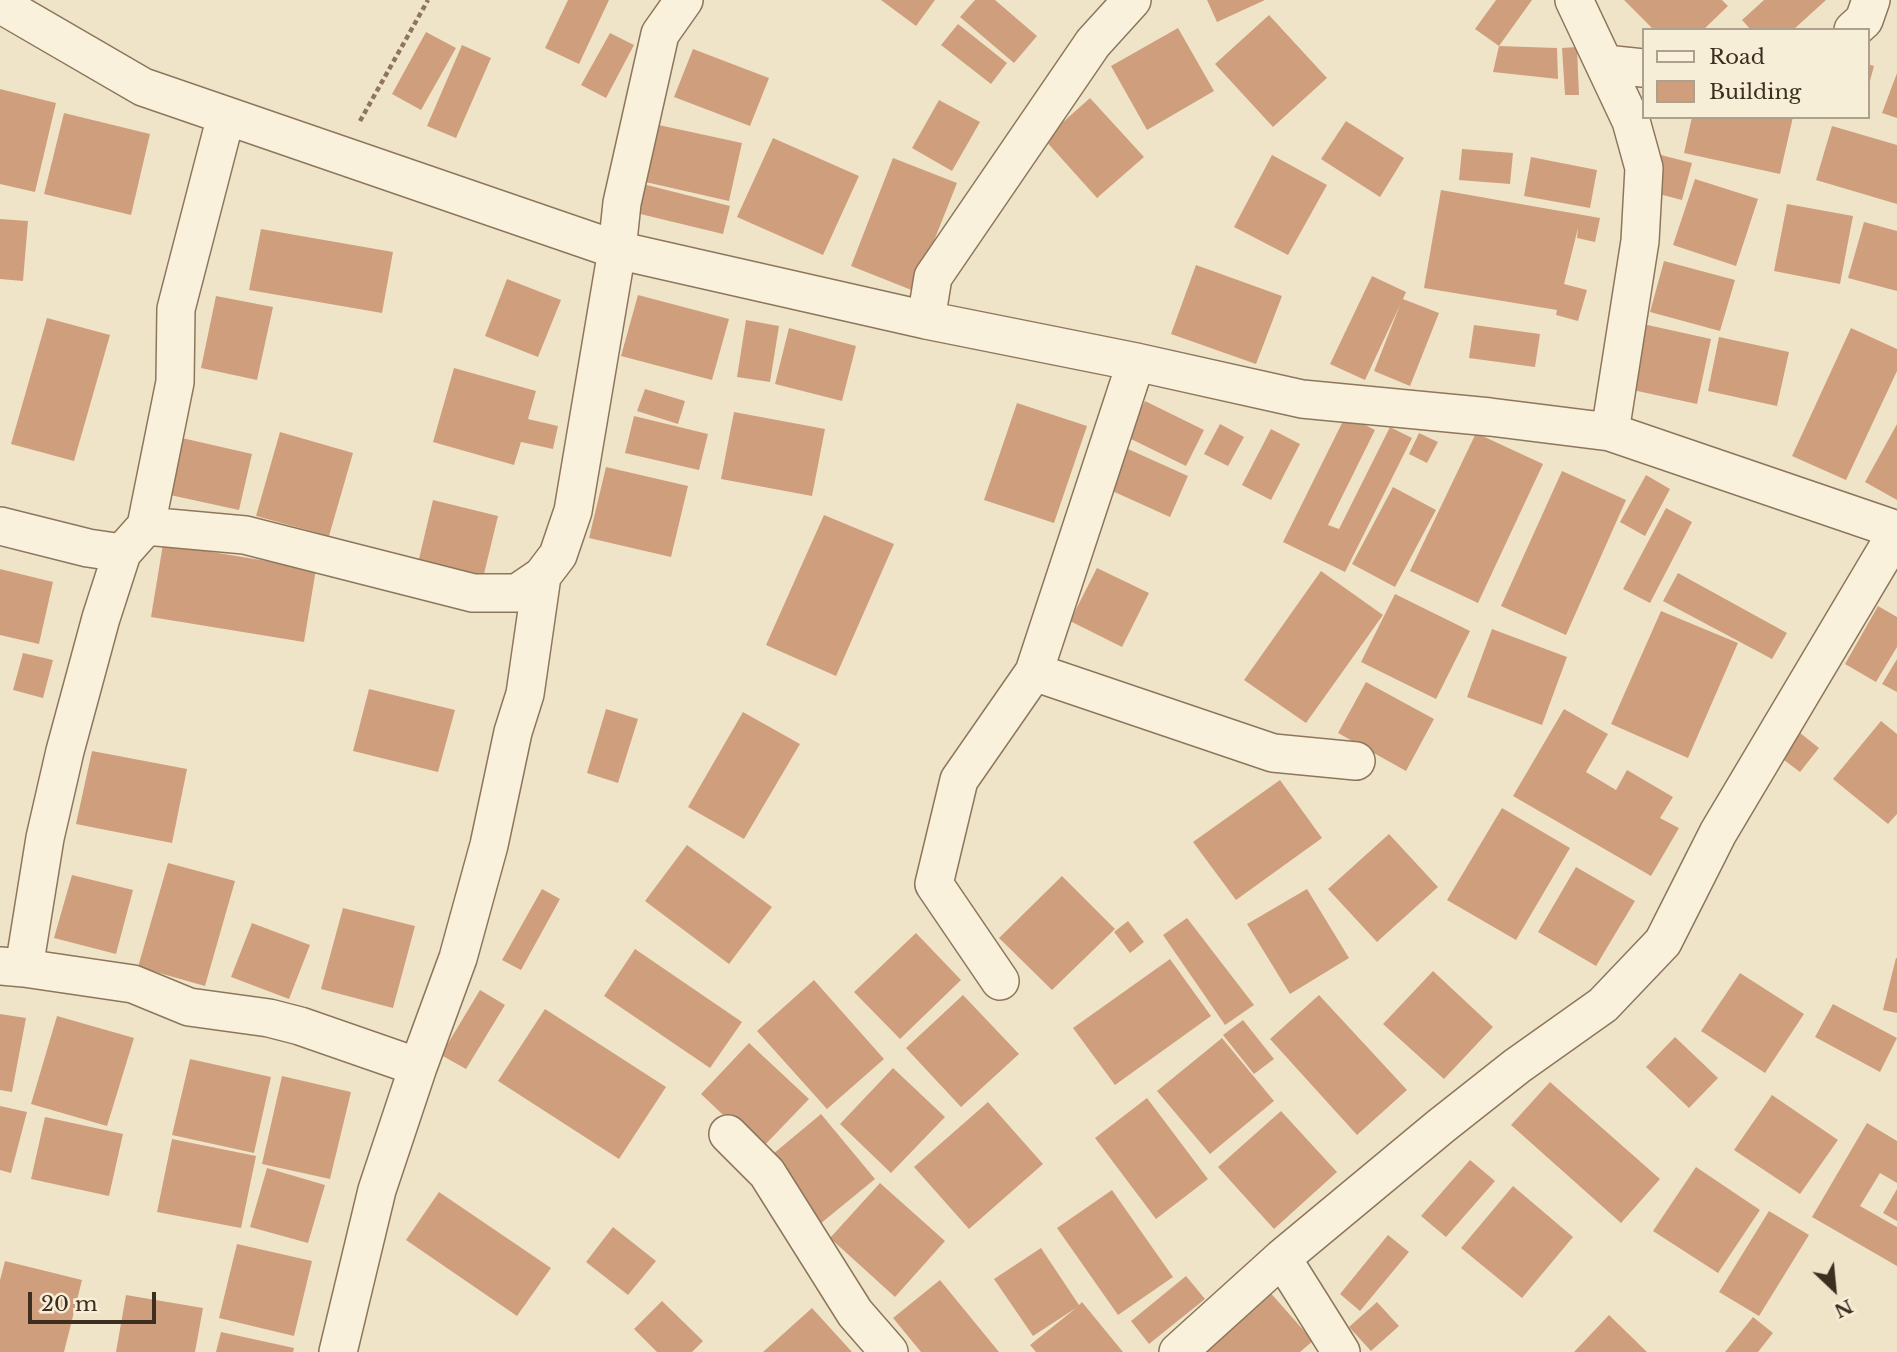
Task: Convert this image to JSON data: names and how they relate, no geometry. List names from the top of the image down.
{
  "legend": ["Road", "Building"],
  "scale_bar": "20 m",
  "north": "bottom right"
}
